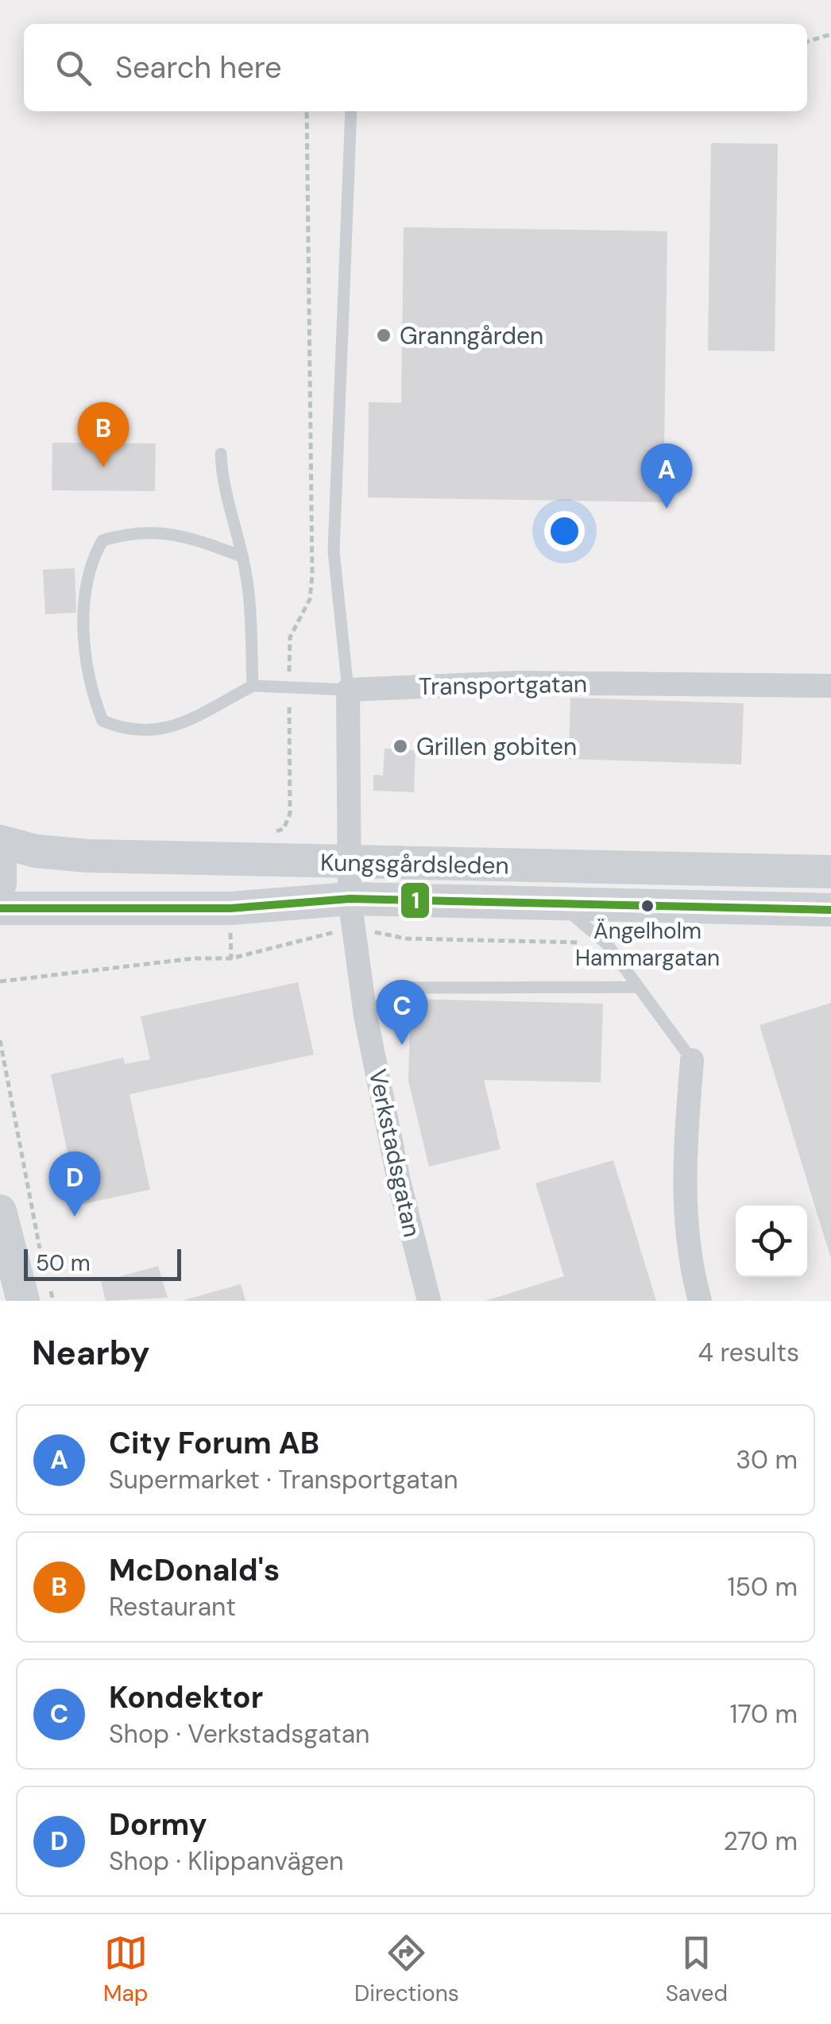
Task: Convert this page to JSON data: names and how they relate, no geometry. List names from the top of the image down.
{
  "streets": {
    "main road": ["Kungsgårdsleden"],
    "street": ["Transportgatan", "Verkstadsgatan"]
  },
  "crossings": [
    ["Kungsgårdsleden", "Verkstadsgatan"]
  ],
  "places": ["Granngården", "Grillen gobiten", "Ängelholm Hammargatan"],
  "lines": ["transit line 1"],
  "scale_bar": "50 m",
  "page": {
    "search": "Search here",
    "pins": [
      "B",
      "A",
      "C",
      "D"
    ],
    "scale": "50 m",
    "heading": ["Nearby", "4 results"],
    "list": [
      {
        "mark": "A",
        "name": "City Forum AB",
        "note": "Supermarket · Transportgatan",
        "value": "30 m"
      },
      {
        "mark": "B",
        "name": "McDonald's",
        "note": "Restaurant",
        "value": "150 m"
      },
      {
        "mark": "C",
        "name": "Kondektor",
        "note": "Shop · Verkstadsgatan",
        "value": "170 m"
      },
      {
        "mark": "D",
        "name": "Dormy",
        "note": "Shop · Klippanvägen",
        "value": "270 m"
      }
    ],
    "nav": ["Map", "Directions", "Saved"]
  }
}
